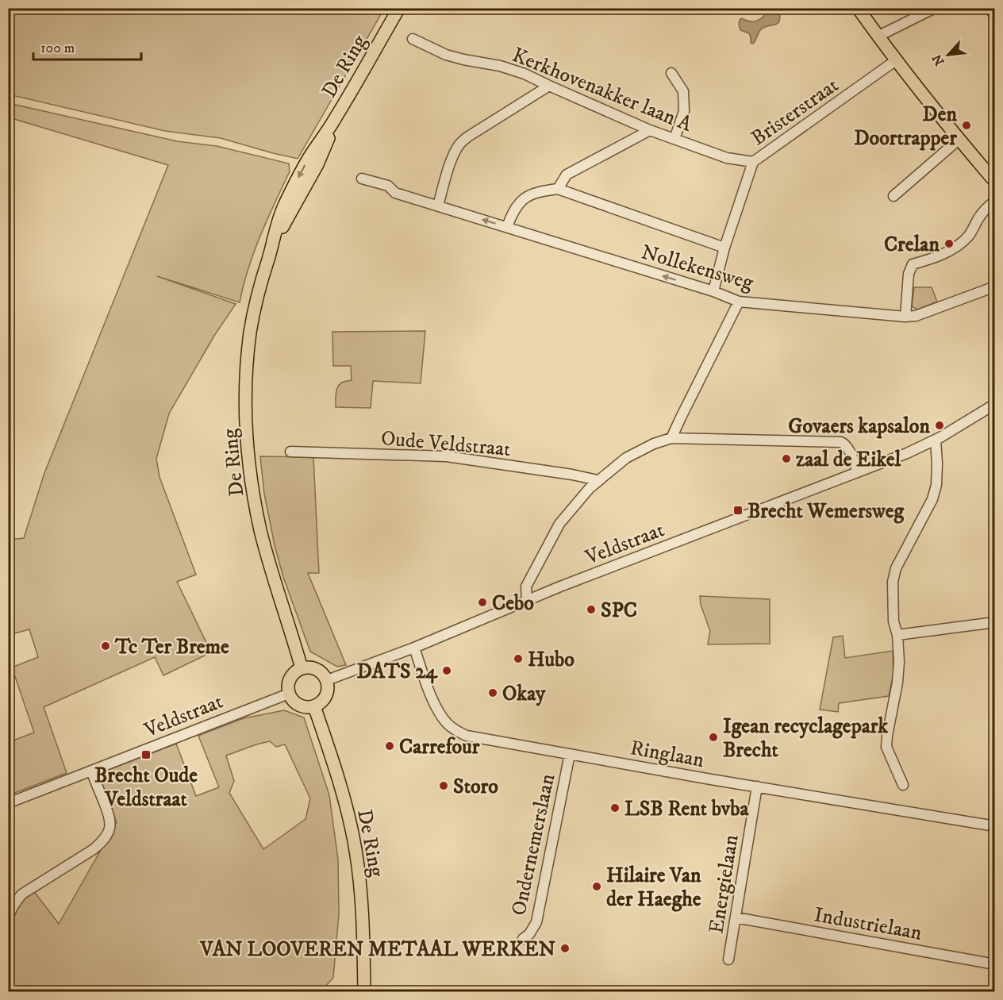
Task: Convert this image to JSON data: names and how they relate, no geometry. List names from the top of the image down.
{
  "streets": {
    "main road": ["De Ring"],
    "street": [
      "Kerkhovenakker laan A",
      "Bristerstraat",
      "Nollekensweg",
      "Oude Veldstraat",
      "Veldstraat",
      "Ringlaan",
      "Ondernemerslaan",
      "Energielaan",
      "Industrielaan"
    ]
  },
  "crossings": [
    ["De Ring", "Veldstraat"],
    ["Kerkhovenakker laan A", "Bristerstraat"],
    ["Bristerstraat", "Nollekensweg"],
    ["Veldstraat", "Ringlaan"],
    ["Ringlaan", "Ondernemerslaan"],
    ["Ringlaan", "Energielaan"],
    ["Energielaan", "Industrielaan"]
  ],
  "places": {
    "other": [
      "Den Doortrapper",
      "Crelan",
      "Govaers kapsalon",
      "zaal de Eikel",
      "Cebo",
      "SPC",
      "Tc Ter Breme",
      "Hubo",
      "DATS 24",
      "Okay",
      "Igean recyclagepark Brecht",
      "Carrefour",
      "Storo",
      "LSB Rent bvba",
      "Hilaire Van der Haeghe",
      "VAN LOOVEREN METAAL WERKEN"
    ],
    "transit": ["Brecht Wemersweg", "Brecht Oude Veldstraat"]
  },
  "scale_bar": "100 m",
  "north": "bottom left"
}
